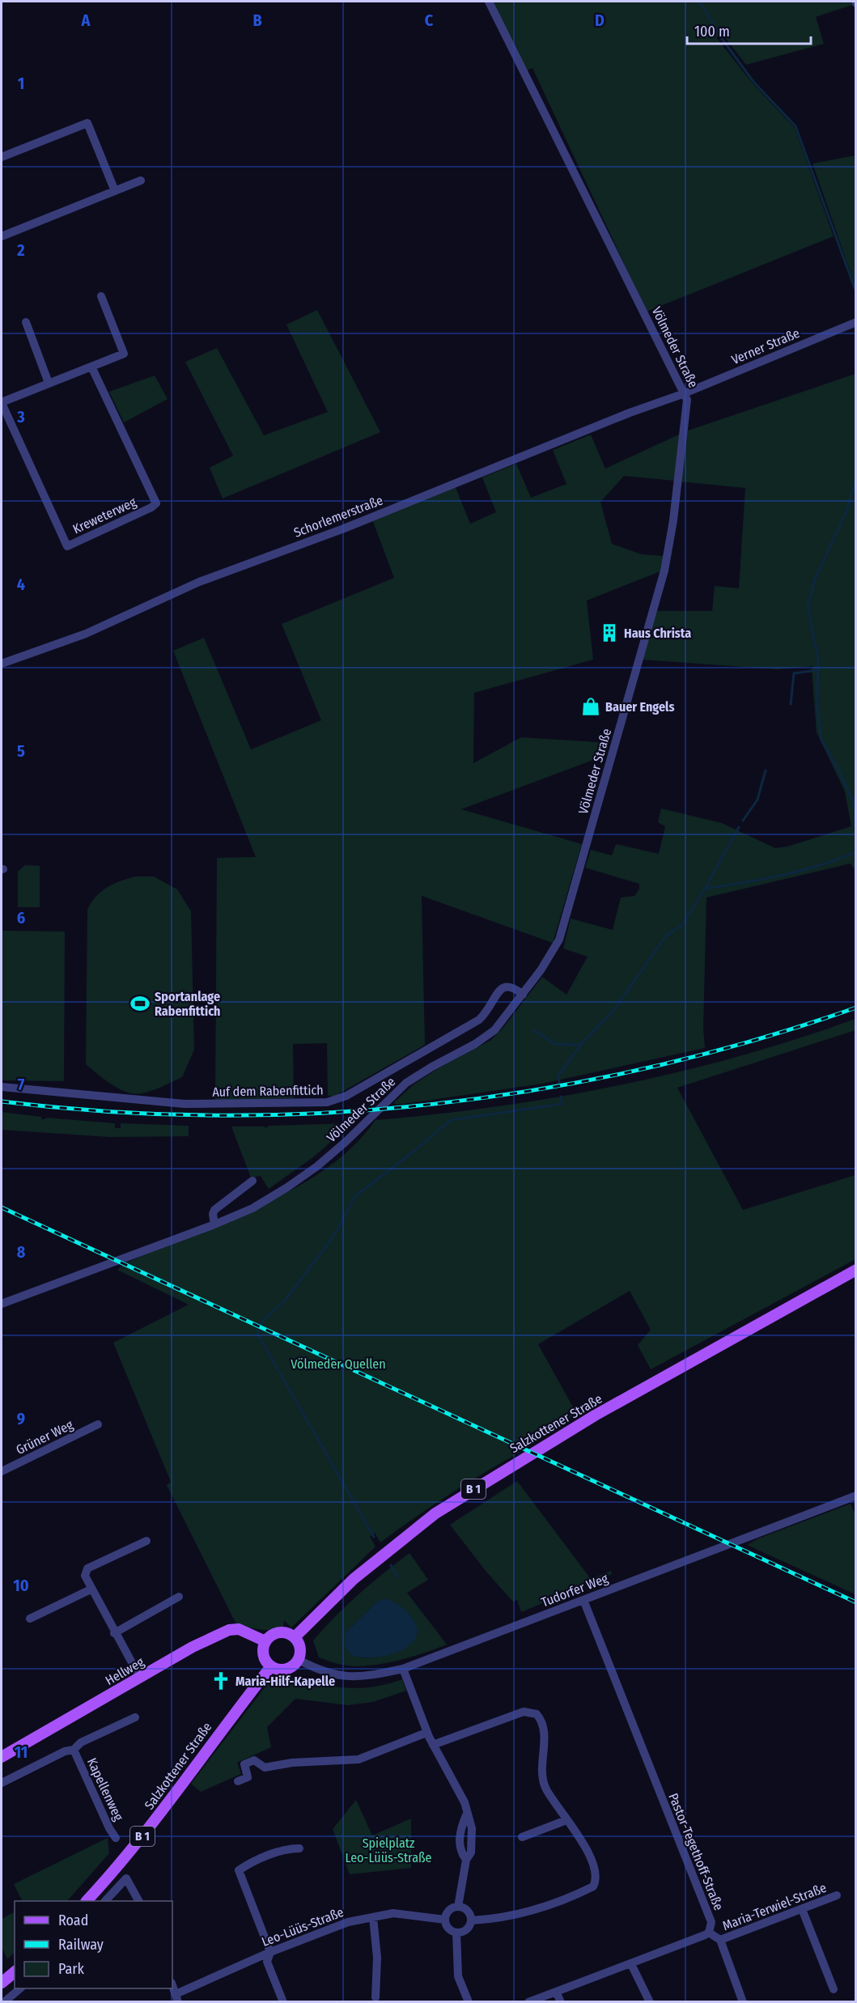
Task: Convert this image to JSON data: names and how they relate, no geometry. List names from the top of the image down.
{
  "streets": {
    "main road": ["Salzkottener Straße", "B 1", "Hellweg"],
    "street": [
      "Verner Straße",
      "Völmeder Straße",
      "Kreweterweg",
      "Schorlemerstraße",
      "Auf dem Rabenfittich",
      "Grüner Weg",
      "Tudorfer Weg",
      "Kapellenweg",
      "Pastor-Tegethoff-Straße",
      "Maria-Terwiel-Straße",
      "Leo-Lüüs-Straße"
    ]
  },
  "crossings": [
    ["Verner Straße", "Völmeder Straße"],
    ["Verner Straße", "Schorlemerstraße"],
    ["Völmeder Straße", "Schorlemerstraße"],
    ["Völmeder Straße", "Auf dem Rabenfittich"],
    ["Salzkottener Straße", "Tudorfer Weg"],
    ["Salzkottener Straße", "Hellweg"],
    ["Tudorfer Weg", "Hellweg"],
    ["Tudorfer Weg", "Pastor-Tegethoff-Straße"],
    ["Pastor-Tegethoff-Straße", "Maria-Terwiel-Straße"]
  ],
  "parks": ["Völmeder Quellen", "Spielplatz Leo-Lüüs-Straße"],
  "places": {
    "building": ["Haus Christa"],
    "shop": ["Bauer Engels"],
    "sports": ["Sportanlage Rabenfittich"],
    "church": ["Maria-Hilf-Kapelle"]
  },
  "legend": ["Road", "Railway", "Park"],
  "scale_bar": "100 m",
  "grid": {
    "columns": [
      "A",
      "B",
      "C",
      "D"
    ],
    "rows": [
      "1",
      "2",
      "3",
      "4",
      "5",
      "6",
      "7",
      "8",
      "9",
      "10",
      "11"
    ]
  }
}
